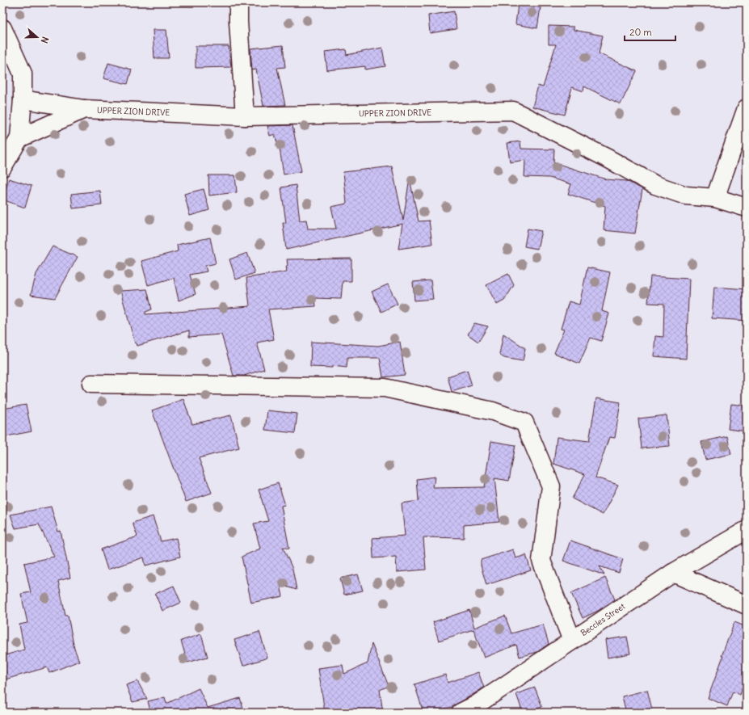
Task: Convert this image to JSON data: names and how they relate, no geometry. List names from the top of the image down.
{
  "streets": {
    "street": ["UPPER ZION DRIVE", "Beccles Street"]
  },
  "scale_bar": "20 m",
  "north": "right"
}
